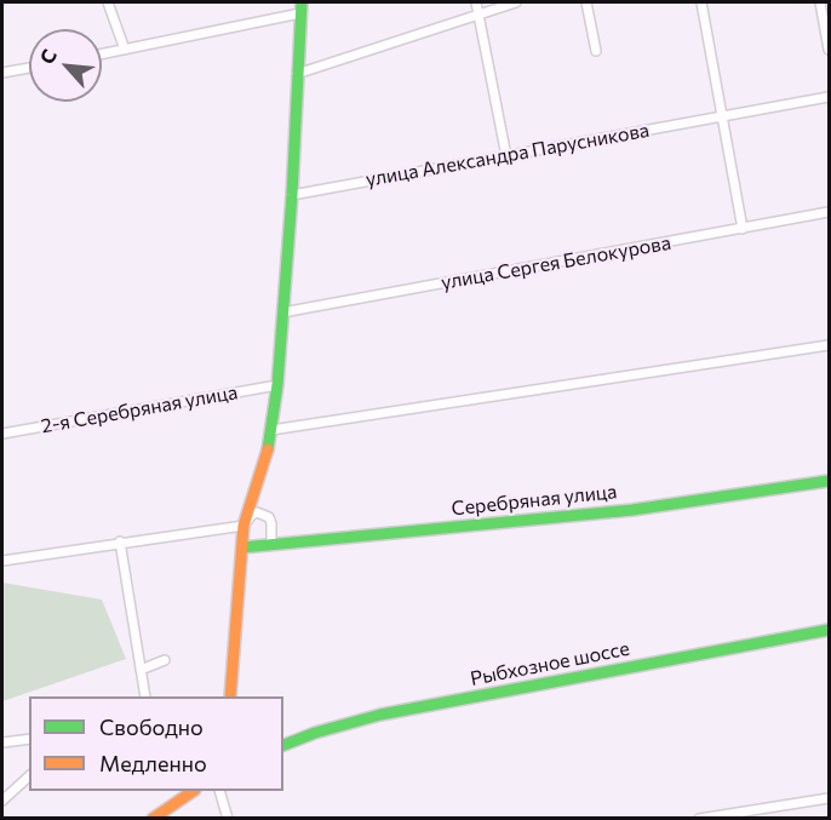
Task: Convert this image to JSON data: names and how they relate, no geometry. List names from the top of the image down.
{
  "streets": {
    "street": [
      "улица Александра Парусникова",
      "улица Сергея Белокурова",
      "2-я Серебряная улица",
      "Серебряная улица",
      "Рыбхозное шоссе"
    ]
  },
  "legend": ["Свободно", "Медленно"],
  "north": "top left"
}
